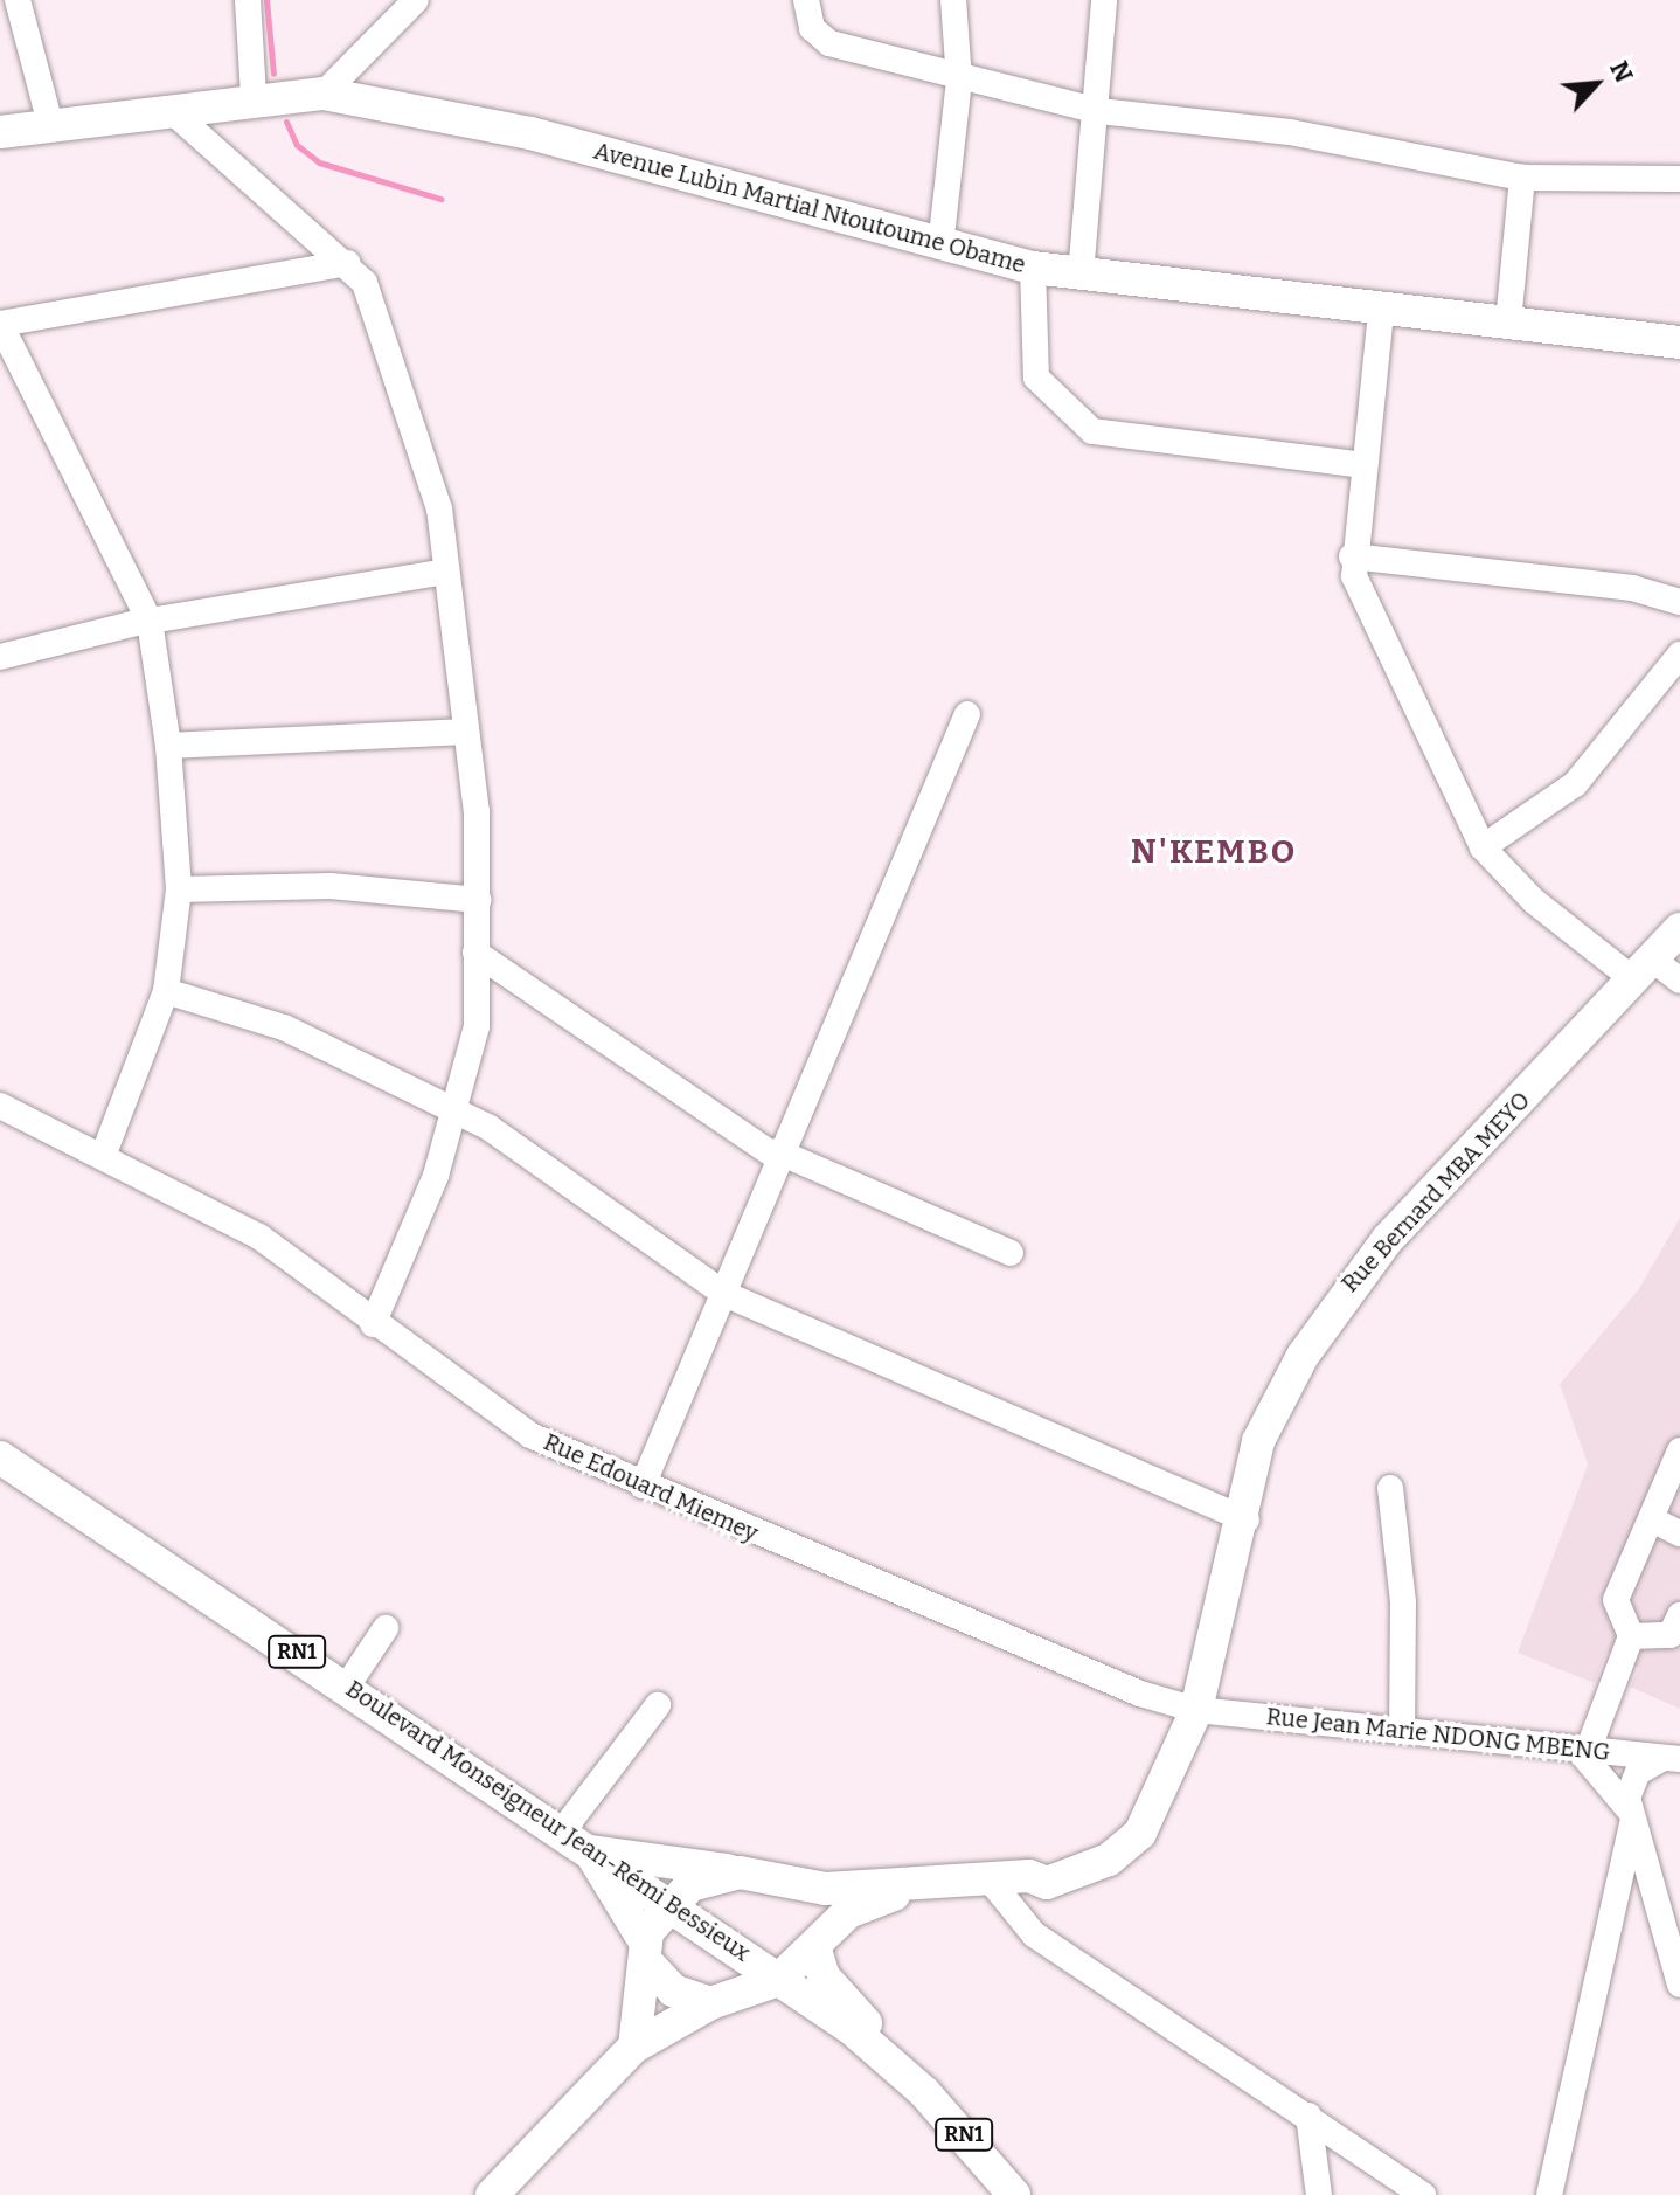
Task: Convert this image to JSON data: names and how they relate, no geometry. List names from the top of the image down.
{
  "streets": {
    "main road": [
      "Avenue Lubin Martial Ntoutoume Obame",
      "Rue Bernard MBA MEYO",
      "RN1",
      "Boulevard Monseigneur Jean-Rémi Bessieux"
    ],
    "street": ["Rue Edouard Miemey", "Rue Jean Marie NDONG MBENG"]
  },
  "crossings": [
    ["Rue Bernard MBA MEYO", "Rue Edouard Miemey"],
    ["Rue Bernard MBA MEYO", "Rue Jean Marie NDONG MBENG"],
    ["Rue Edouard Miemey", "Rue Jean Marie NDONG MBENG"]
  ],
  "districts": ["N'KEMBO"],
  "north": "top right"
}
